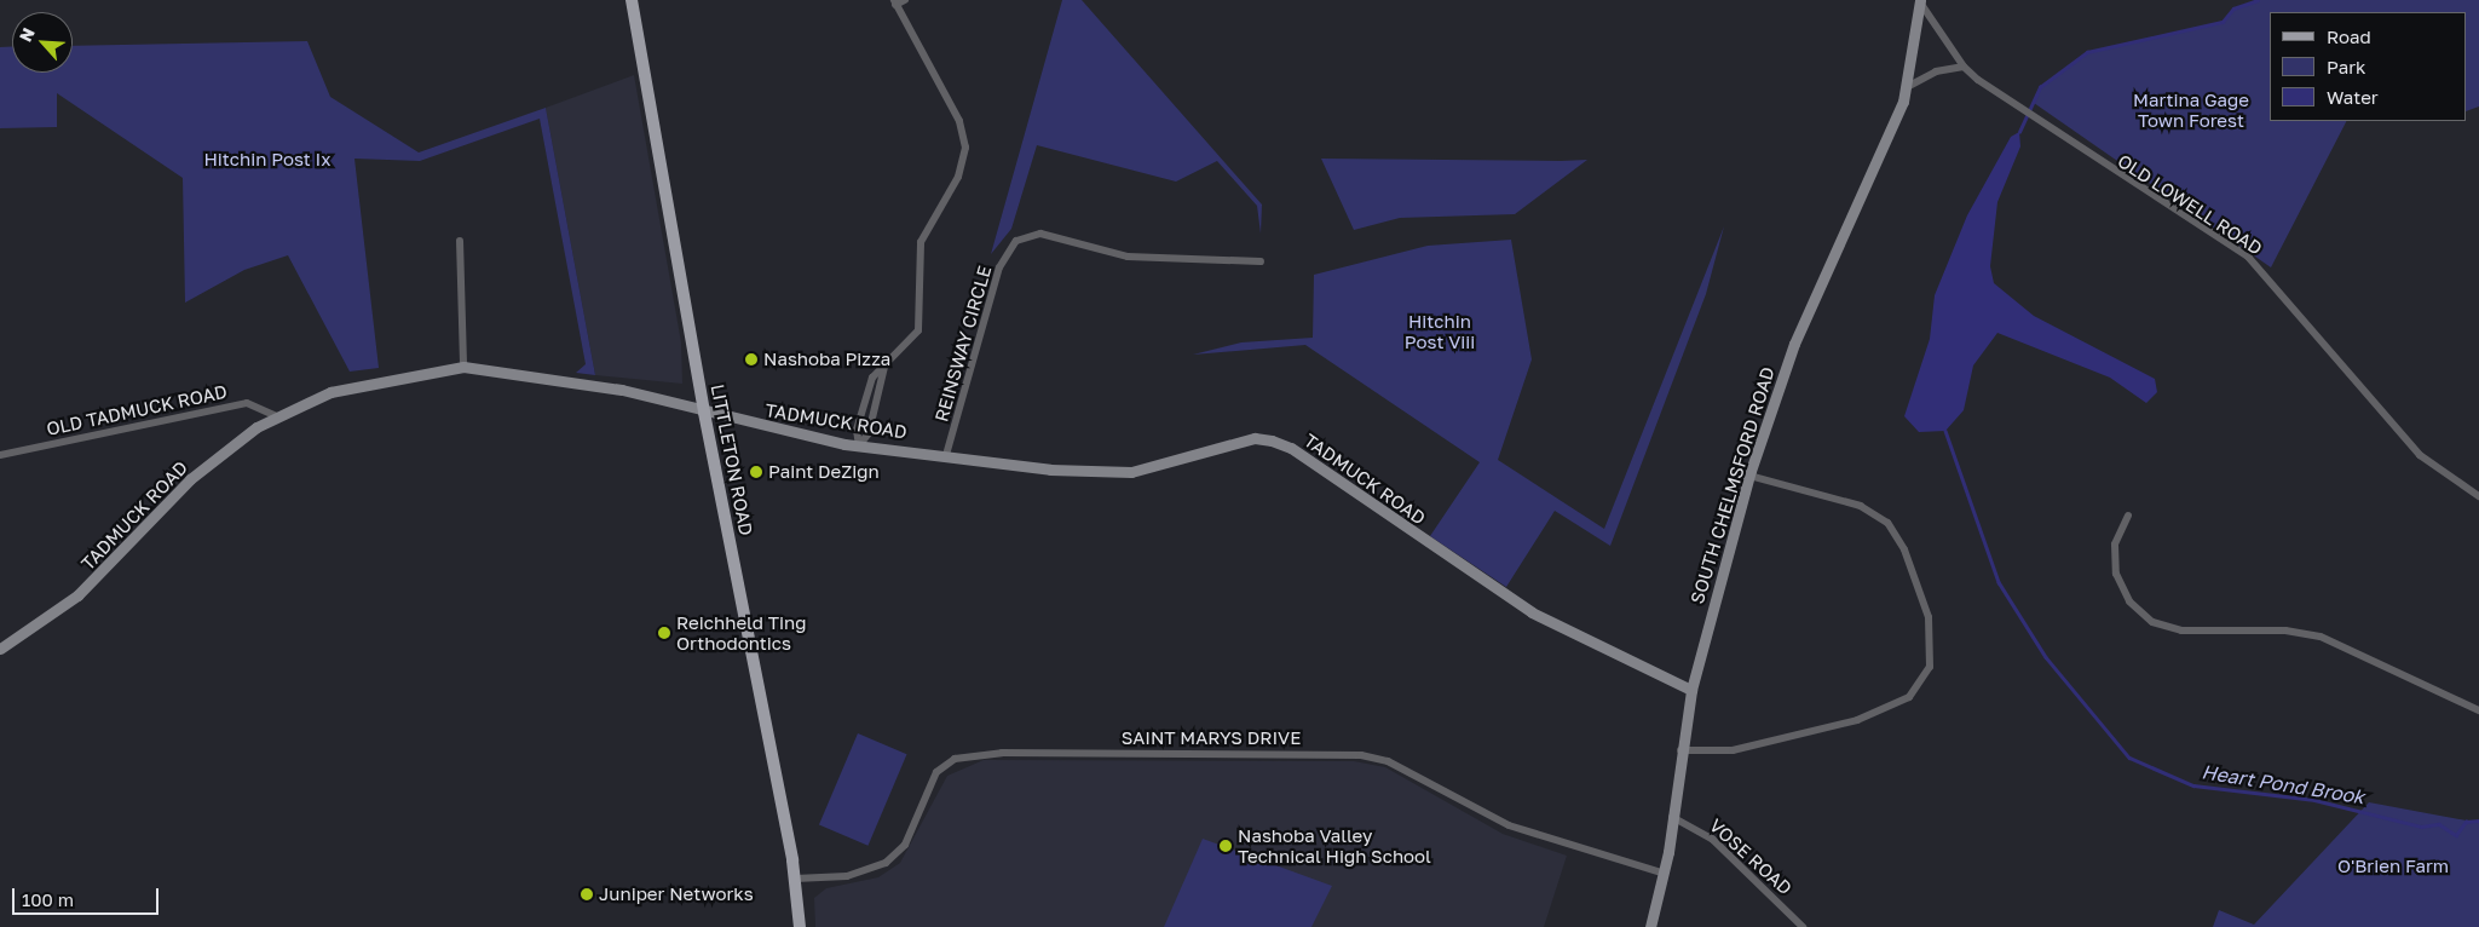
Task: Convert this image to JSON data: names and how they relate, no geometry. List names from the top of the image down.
{
  "streets": {
    "main road": ["LITTLETON ROAD"],
    "street": [
      "OLD LOWELL ROAD",
      "REINSWAY CIRCLE",
      "OLD TADMUCK ROAD",
      "TADMUCK ROAD",
      "SOUTH CHELMSFORD ROAD",
      "SAINT MARYS DRIVE",
      "VOSE ROAD"
    ]
  },
  "crossings": [
    ["OLD LOWELL ROAD", "SOUTH CHELMSFORD ROAD"],
    ["REINSWAY CIRCLE", "TADMUCK ROAD"],
    ["OLD TADMUCK ROAD", "TADMUCK ROAD"],
    ["TADMUCK ROAD", "LITTLETON ROAD"],
    ["TADMUCK ROAD", "SOUTH CHELMSFORD ROAD"],
    ["LITTLETON ROAD", "SAINT MARYS DRIVE"],
    ["SOUTH CHELMSFORD ROAD", "SAINT MARYS DRIVE"],
    ["SOUTH CHELMSFORD ROAD", "VOSE ROAD"]
  ],
  "water": ["Heart Pond Brook"],
  "parks": [
    "Martina Gage Town Forest",
    "Hitchin Post Ix",
    "Hitchin Post Viii",
    "O'Brien Farm"
  ],
  "places": [
    "Nashoba Pizza",
    "Paint DeZign",
    "Reichheld Ting Orthodontics",
    "Nashoba Valley Technical High School",
    "Juniper Networks"
  ],
  "legend": ["Road", "Park", "Water"],
  "scale_bar": "100 m",
  "north": "top left"
}
